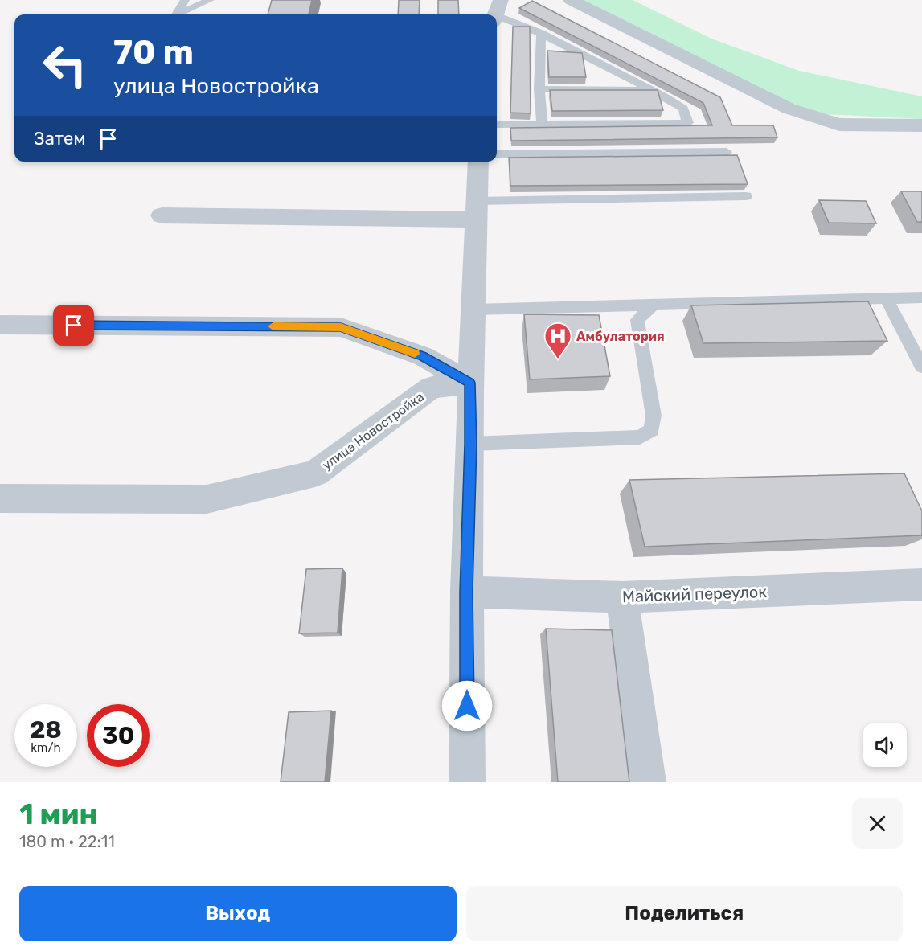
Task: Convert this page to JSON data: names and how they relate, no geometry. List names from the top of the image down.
{
  "streets": {
    "street": ["улица Новостройка", "Майский переулок"]
  },
  "places": {
    "hospital": ["Амбулатория"]
  },
  "page": {
    "turn": ["70 m", "улица Новостройка"],
    "then": "Затем",
    "speed": "28 km/h",
    "limit": "30",
    "heading": ["1 мин", "180 m · 22:11"],
    "buttons": ["Выход", "Поделиться"]
  }
}
